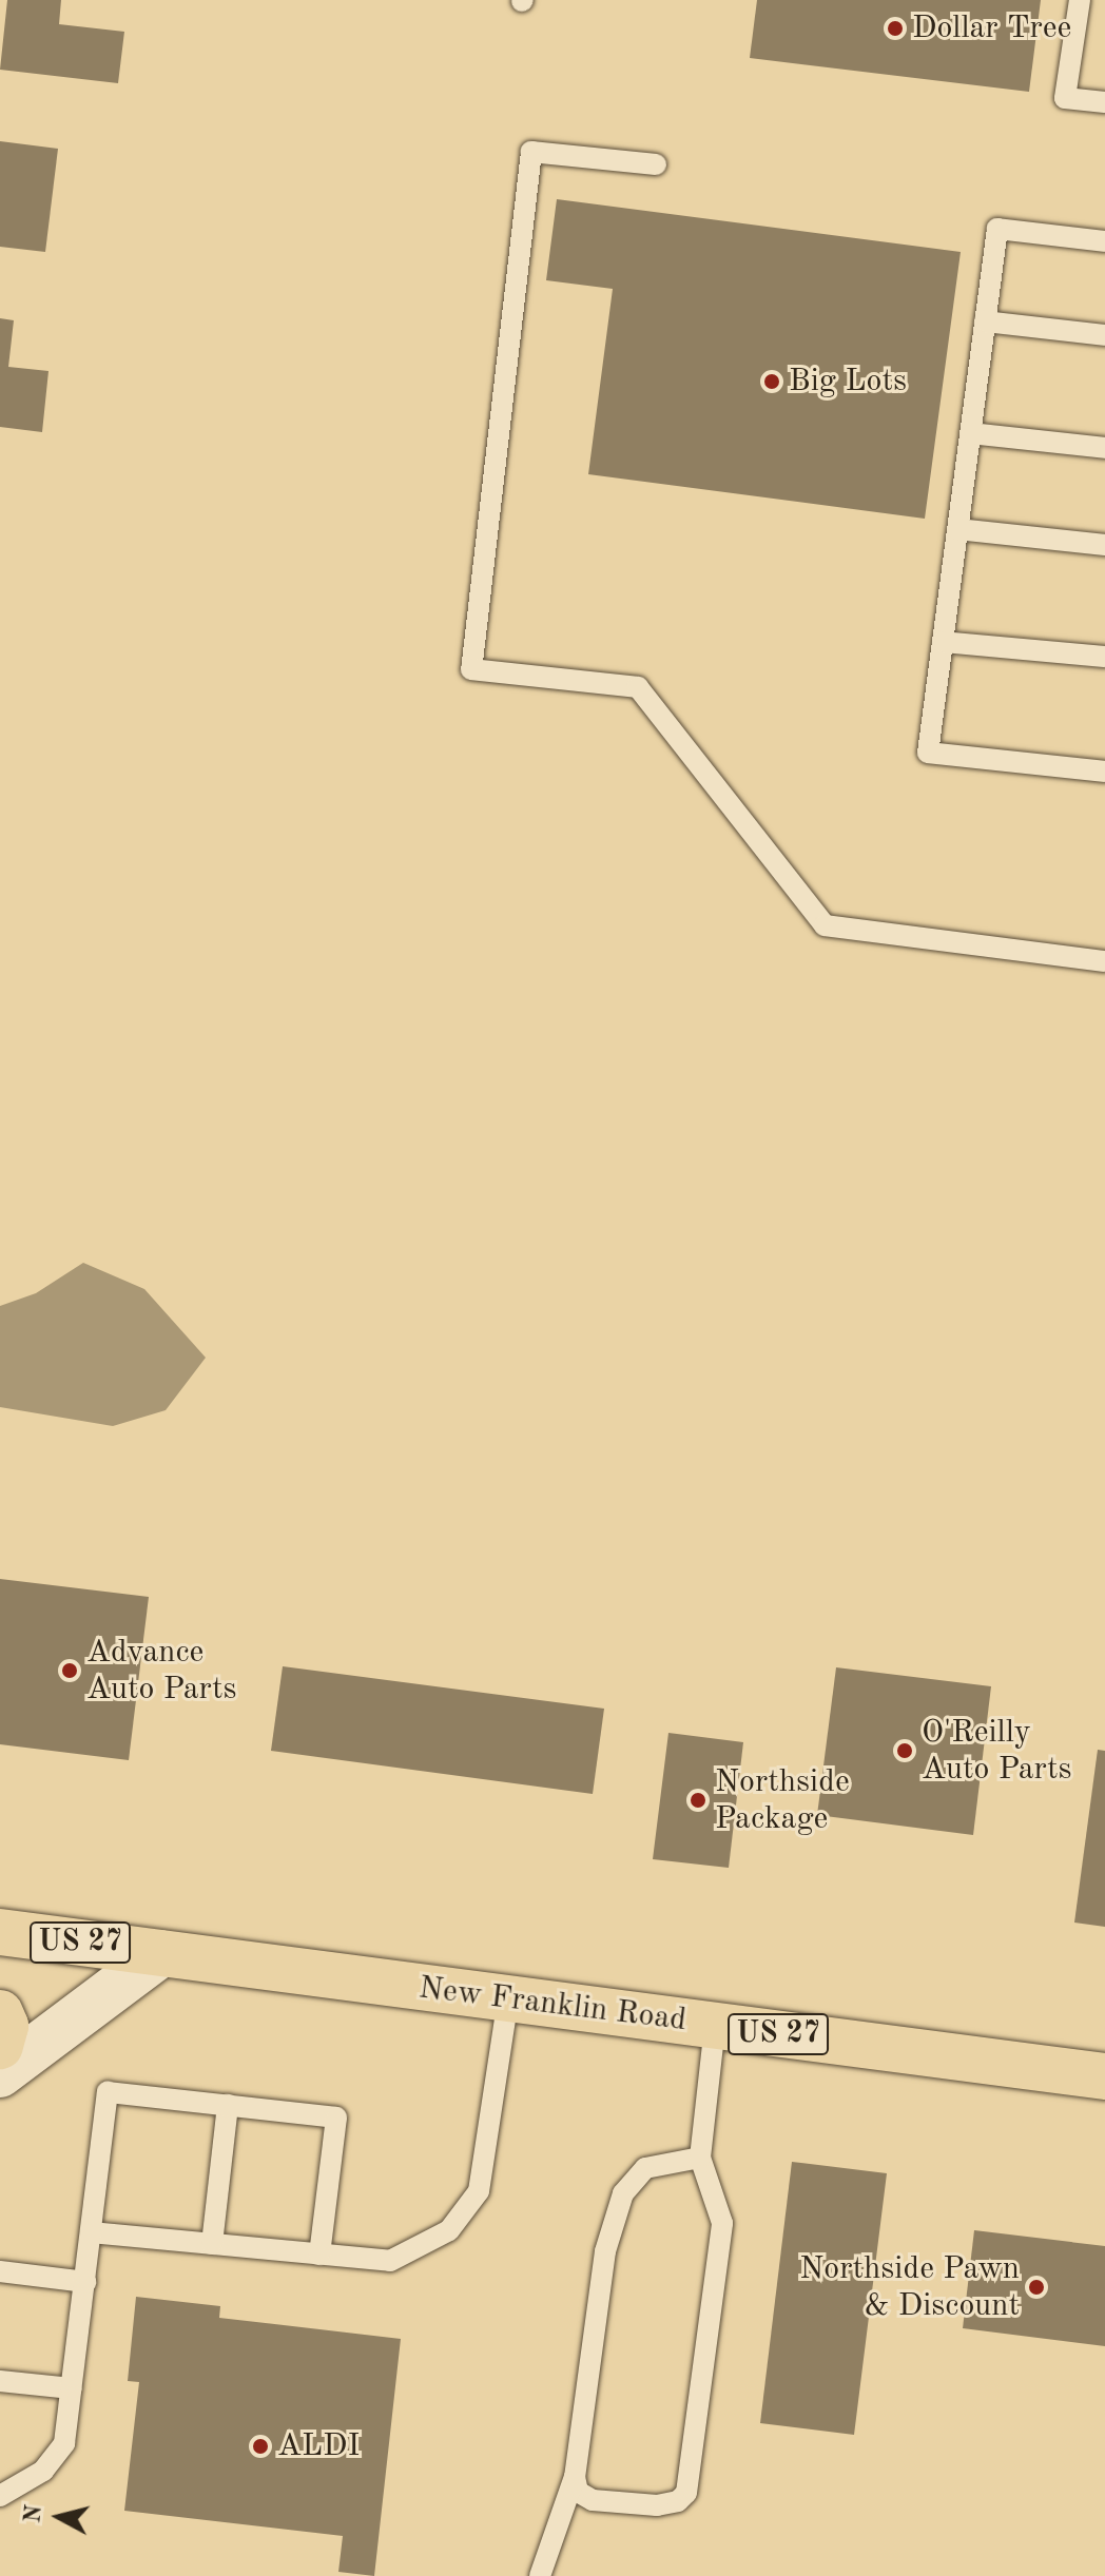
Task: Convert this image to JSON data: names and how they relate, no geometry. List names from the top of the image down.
{
  "streets": {
    "highway": ["US 27", "New Franklin Road"]
  },
  "places": [
    "Dollar Tree",
    "Big Lots",
    "Advance Auto Parts",
    "O'Reilly Auto Parts",
    "Northside Package",
    "Northside Pawn & Discount",
    "ALDI"
  ],
  "north": "left"
}
